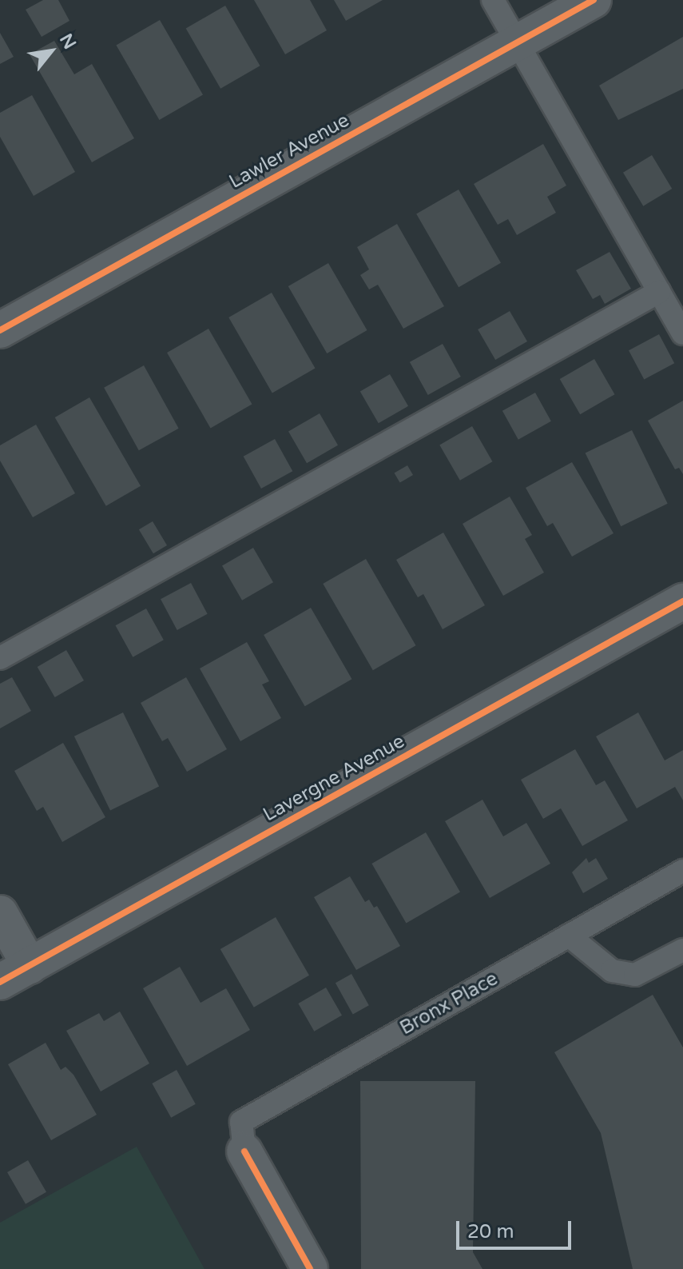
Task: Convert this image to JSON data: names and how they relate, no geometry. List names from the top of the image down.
{
  "streets": {
    "street": ["Lawler Avenue", "Lavergne Avenue"],
    "lane": ["Bronx Place"]
  },
  "scale_bar": "20 m",
  "north": "top right"
}
